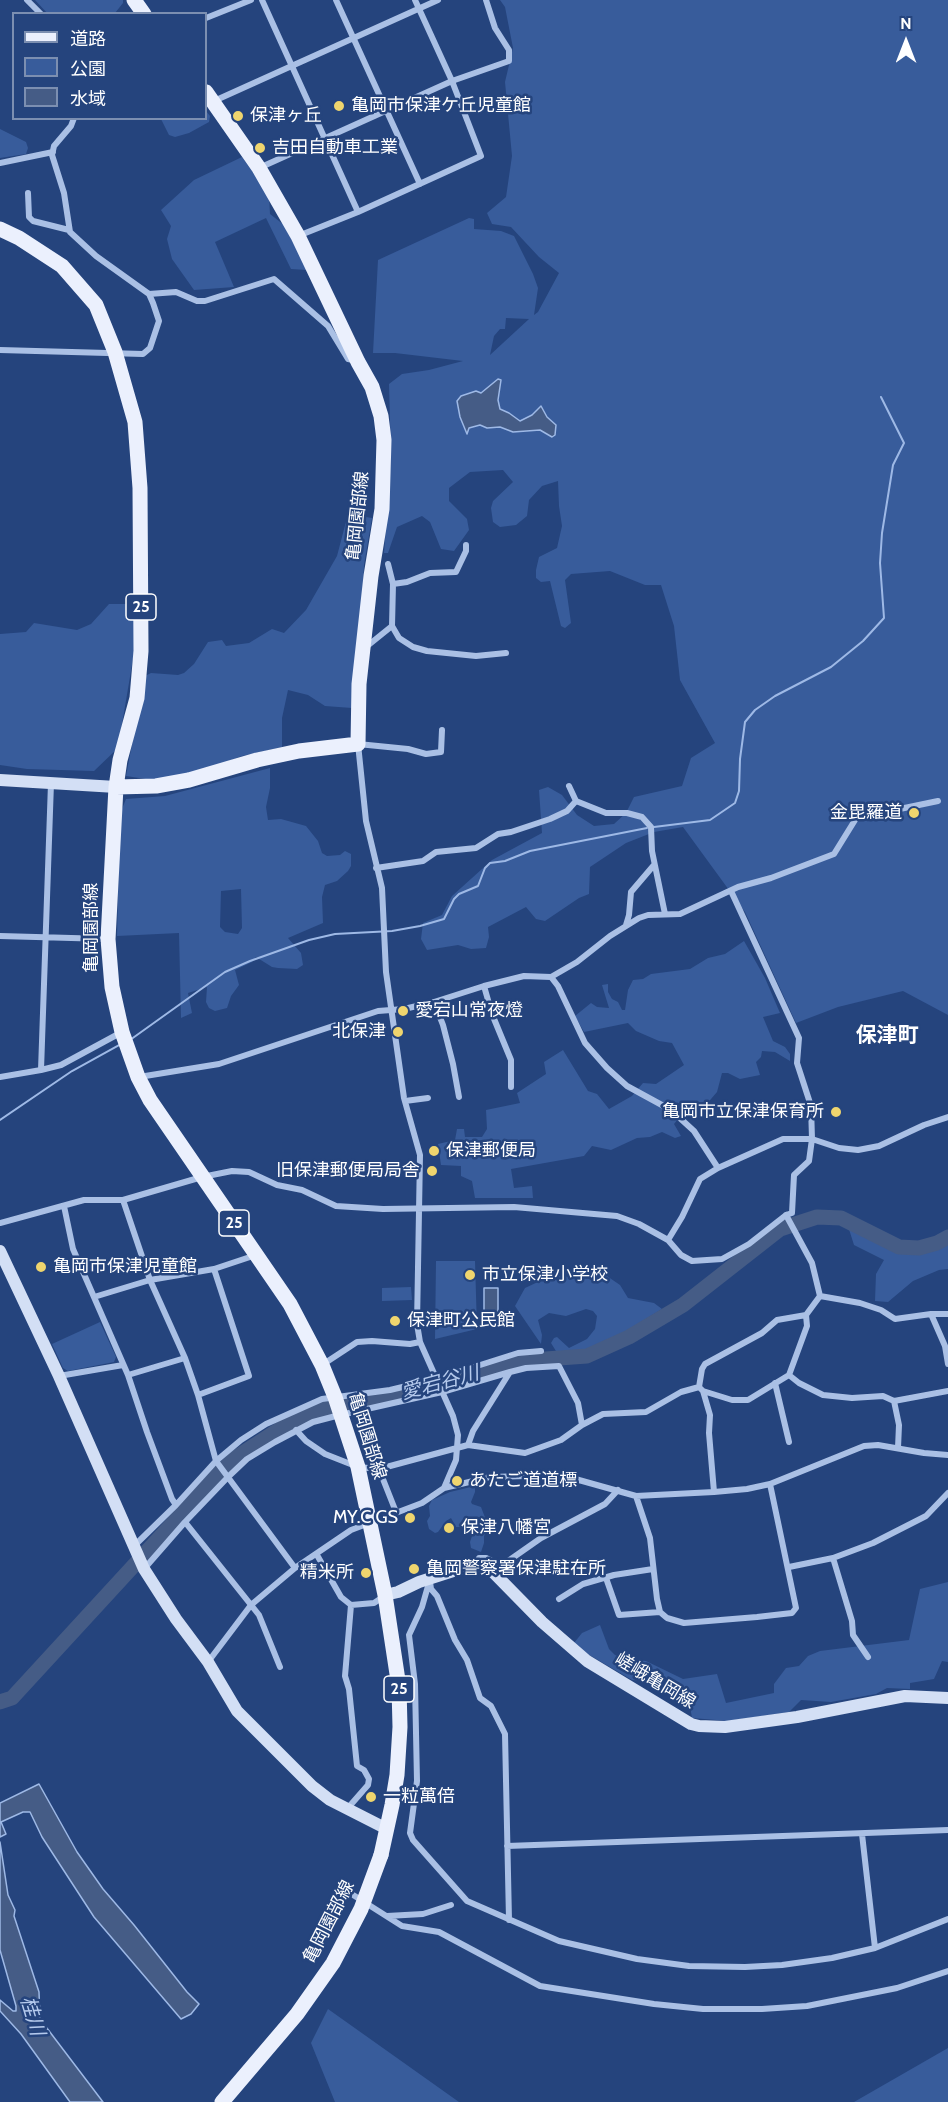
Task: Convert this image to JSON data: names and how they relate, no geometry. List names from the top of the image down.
{
  "streets": {
    "main road": ["亀岡園部線", "25"],
    "street": ["嵯峨亀岡線"]
  },
  "districts": ["保津町"],
  "water": ["愛宕谷川", "桂川"],
  "places": [
    "亀岡市保津ケ丘児童館",
    "保津ヶ丘",
    "吉田自動車工業",
    "金毘羅道",
    "愛宕山常夜燈",
    "北保津",
    "亀岡市立保津保育所",
    "保津郵便局",
    "旧保津郵便局局舎",
    "亀岡市保津児童館",
    "市立保津小学校",
    "保津町公民館",
    "あたご道道標",
    "MY.C GS",
    "保津八幡宮",
    "亀岡警察署保津駐在所",
    "精米所",
    "一粒萬倍"
  ],
  "legend": ["道路", "公園", "水域"],
  "north": "top"
}
